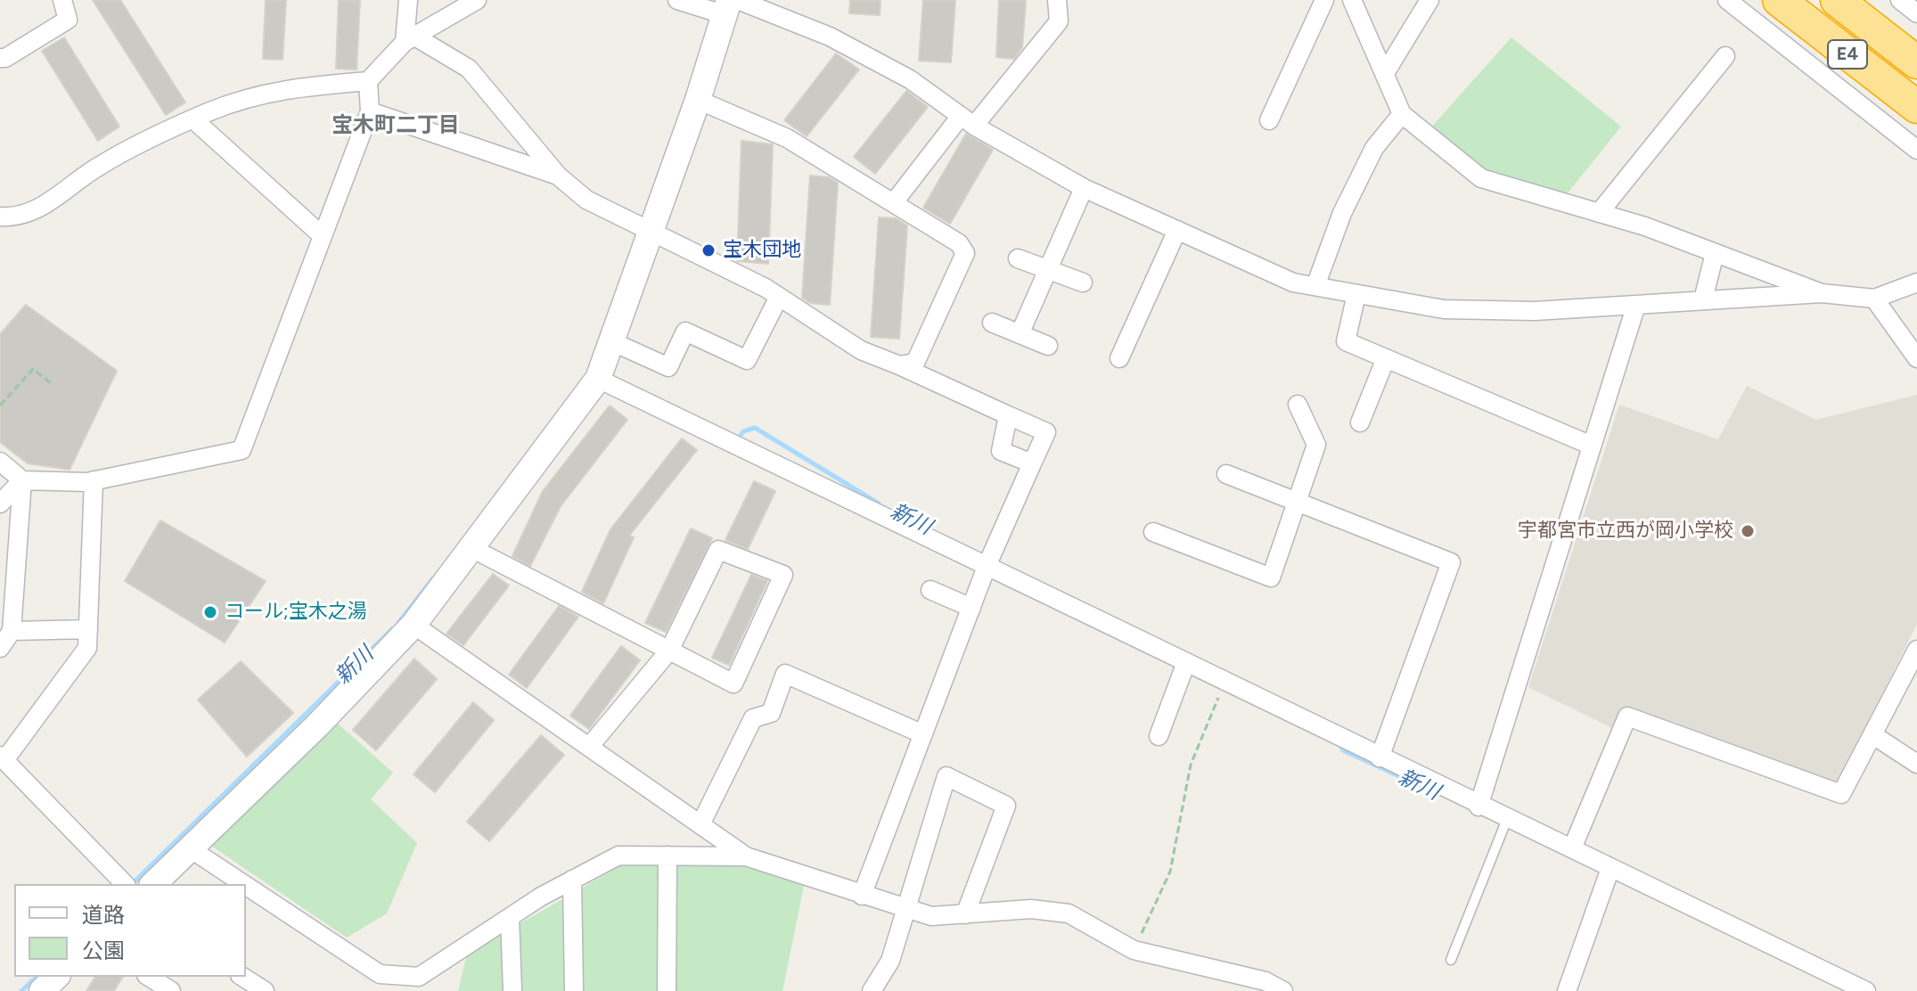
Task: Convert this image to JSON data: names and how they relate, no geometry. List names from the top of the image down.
{
  "streets": {
    "highway": ["E4"]
  },
  "districts": ["宝木町二丁目"],
  "water": ["新川"],
  "places": ["宝木団地", "宇都宮市立西が岡小学校", "コール;宝木之湯"],
  "legend": ["道路", "公園"]
}
